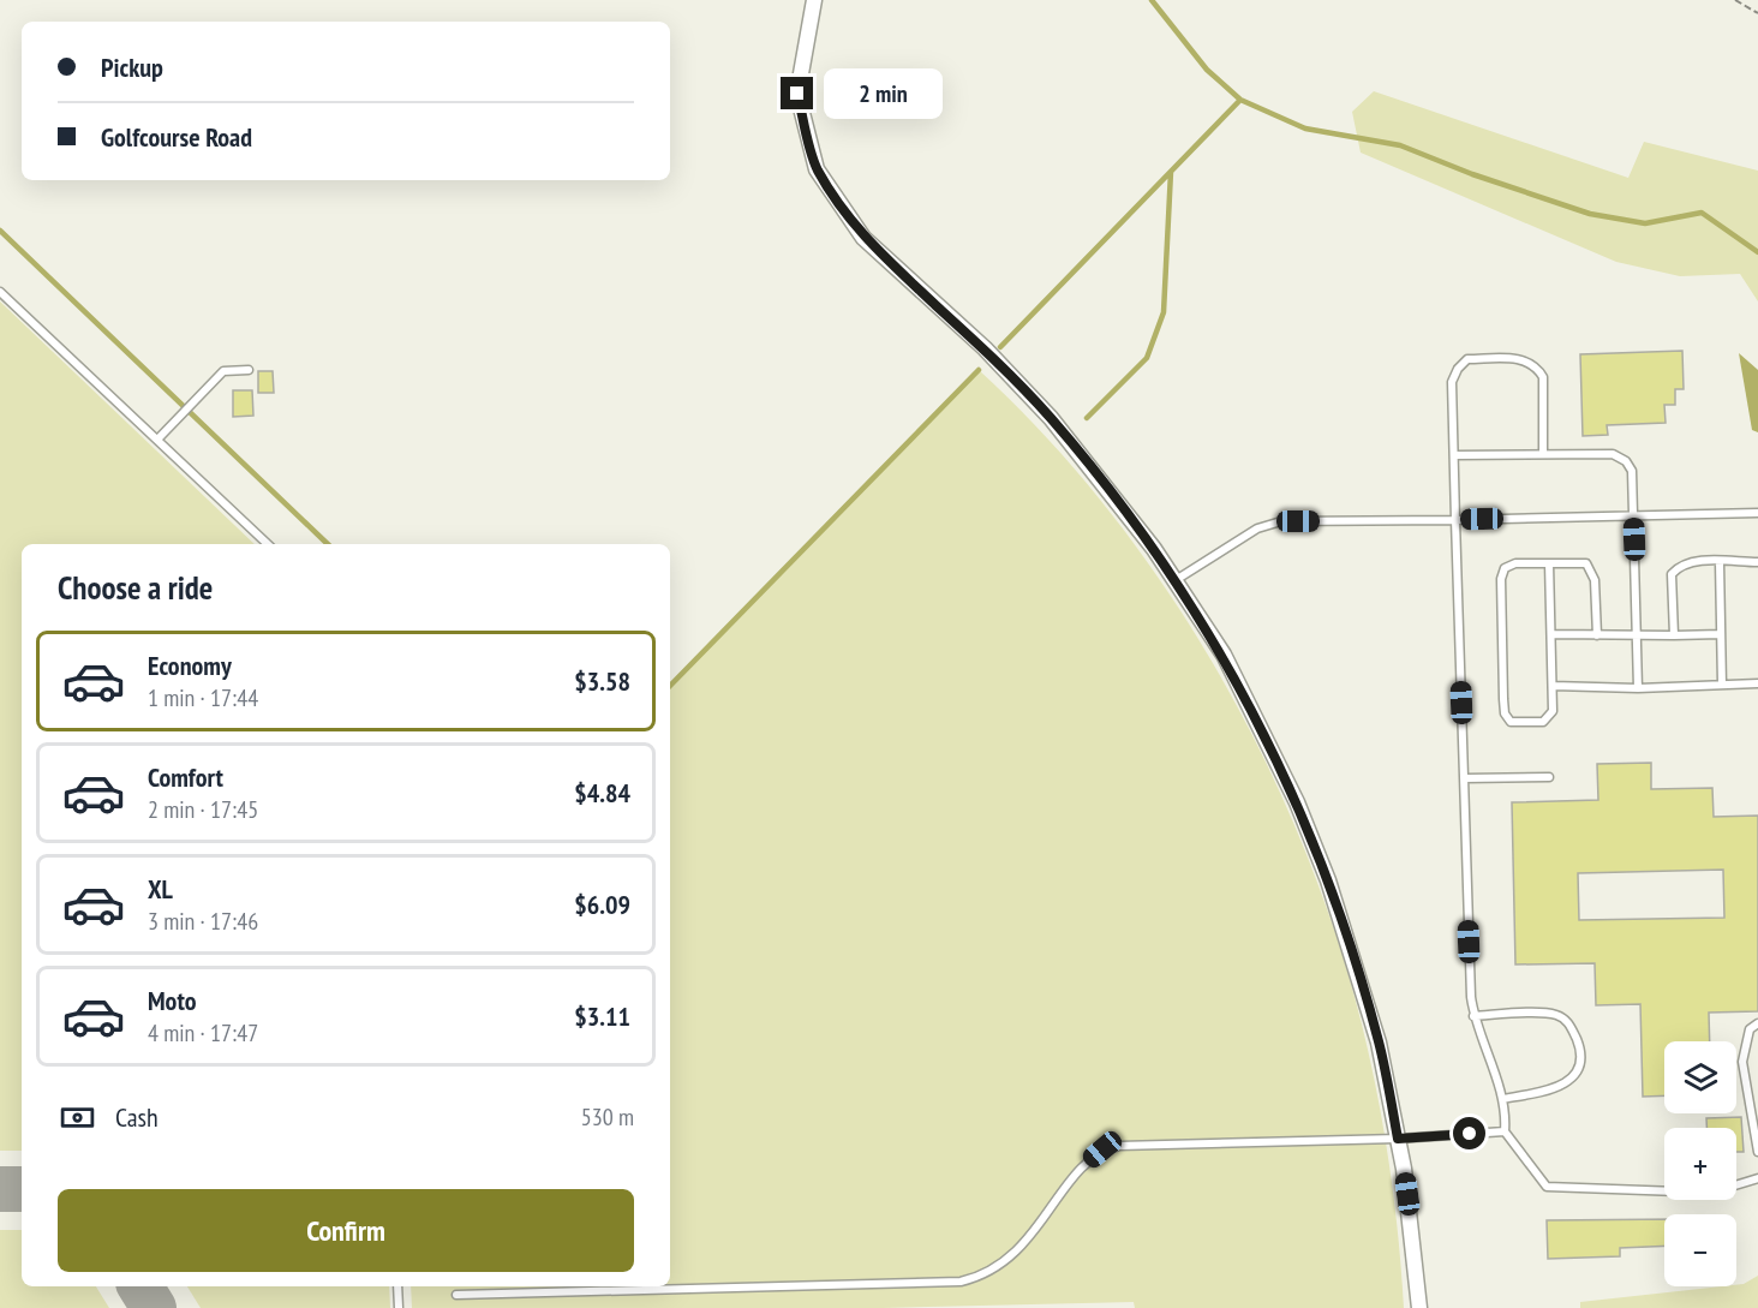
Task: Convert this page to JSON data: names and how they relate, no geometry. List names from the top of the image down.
{
  "page": {
    "banner": ["Pickup", "Golfcourse Road"],
    "bubble": "2 min",
    "heading": "Choose a ride",
    "list": [
      {
        "name": "Economy",
        "note": "1 min · 17:44",
        "value": "$3.58"
      },
      {
        "name": "Comfort",
        "note": "2 min · 17:45",
        "value": "$4.84"
      },
      {
        "name": "XL",
        "note": "3 min · 17:46",
        "value": "$6.09"
      },
      {
        "name": "Moto",
        "note": "4 min · 17:47",
        "value": "$3.11"
      }
    ],
    "map_buttons": ["+", "−"],
    "pay": ["Cash", "530 m"],
    "buttons": "Confirm"
  }
}
